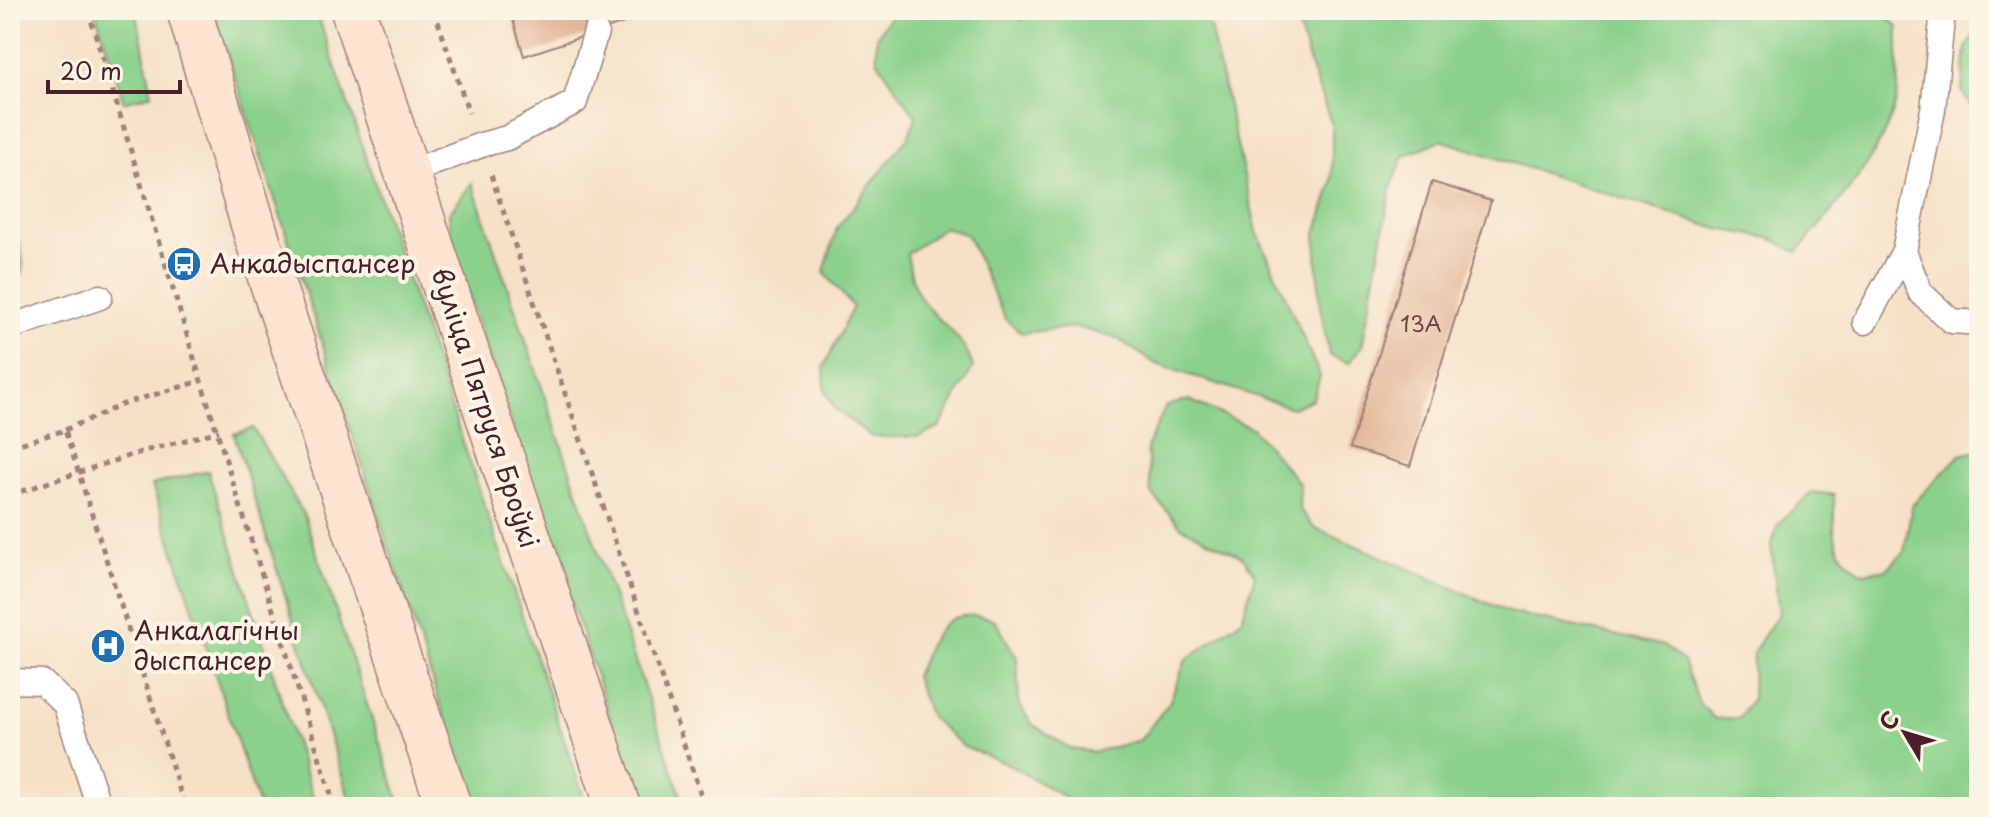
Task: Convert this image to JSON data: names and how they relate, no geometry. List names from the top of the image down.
{
  "streets": {
    "main road": ["вуліца Пятруся Броўкі"]
  },
  "places": {
    "bus stop": ["Анкадыспансер"],
    "hospital": ["Анкалагічны дыспансер"]
  },
  "house_numbers": ["13А"],
  "scale_bar": "20 m",
  "north": "top left"
}
